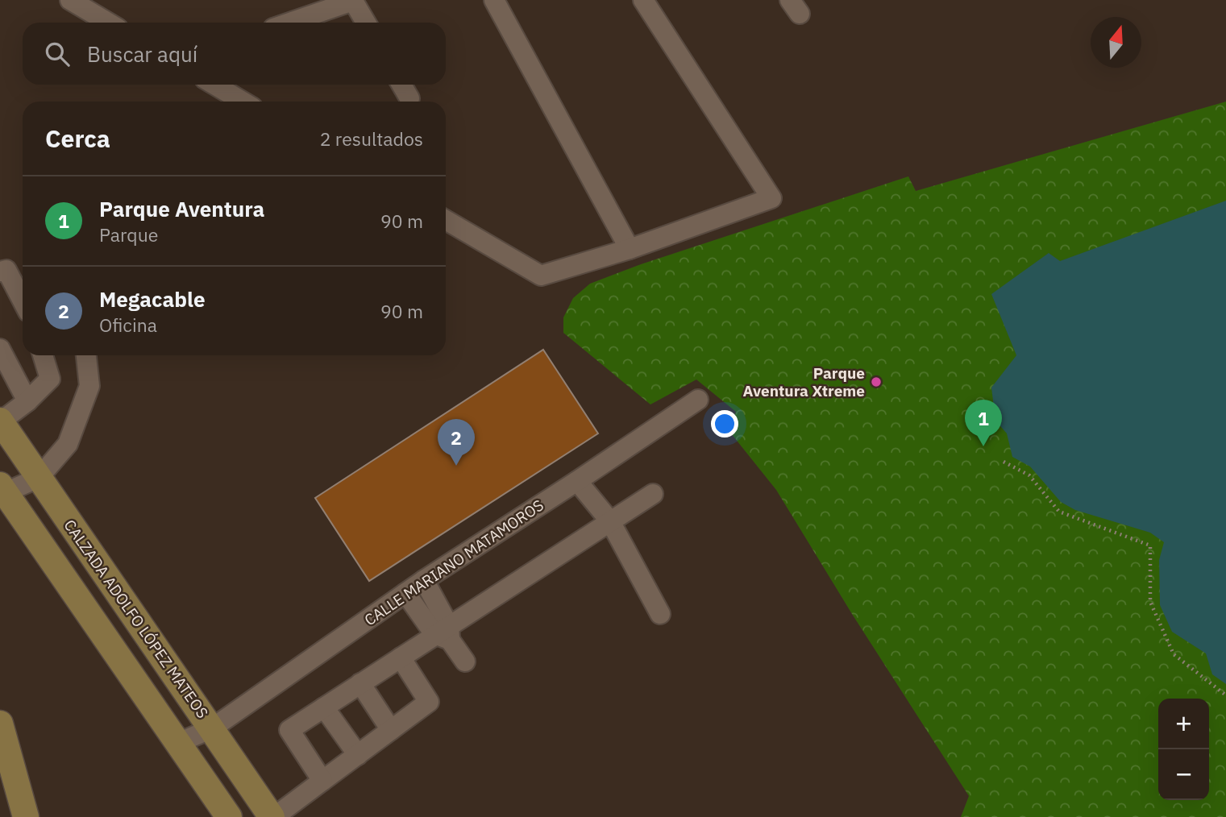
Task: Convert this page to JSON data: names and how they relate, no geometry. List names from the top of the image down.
{
  "streets": {
    "main road": ["CALZADA ADOLFO LÓPEZ MATEOS"],
    "street": ["CALLE MARIANO MATAMOROS"]
  },
  "crossings": [
    ["CALLE MARIANO MATAMOROS", "CALZADA ADOLFO LÓPEZ MATEOS"]
  ],
  "places": ["Parque Aventura Xtreme"],
  "north": "top",
  "page": {
    "search": "Buscar aquí",
    "heading": ["Cerca", "2 resultados"],
    "list": [
      {
        "mark": "1",
        "name": "Parque Aventura",
        "note": "Parque",
        "value": "90 m"
      },
      {
        "mark": "2",
        "name": "Megacable",
        "note": "Oficina",
        "value": "90 m"
      }
    ],
    "pins": ["1", "2"],
    "map_buttons": ["+", "−"]
  }
}
